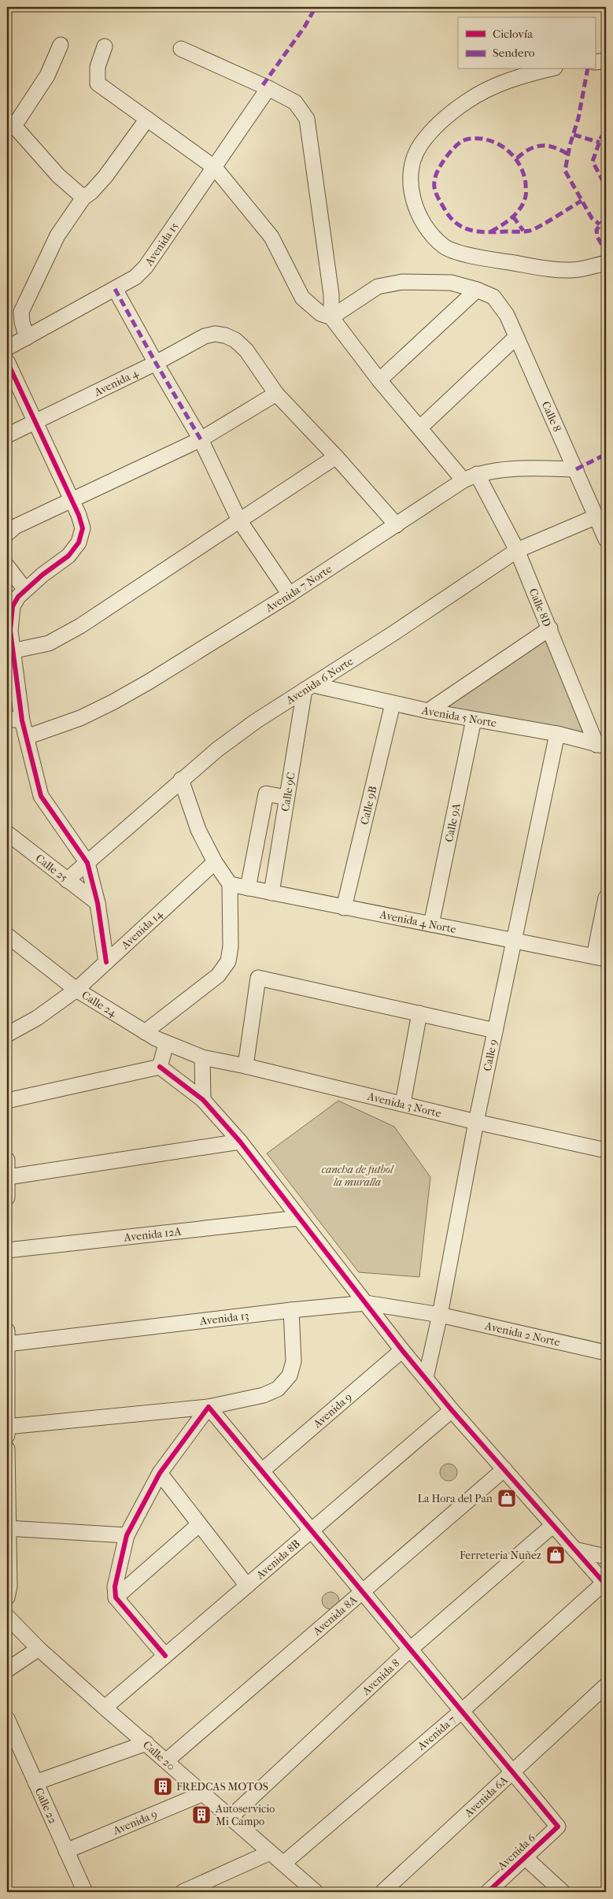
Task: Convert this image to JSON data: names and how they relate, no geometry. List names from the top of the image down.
{
  "streets": {
    "street": [
      "Avenida 15",
      "Avenida 4",
      "Calle 8",
      "Avenida 7 Norte",
      "Calle 8D",
      "Avenida 6 Norte",
      "Avenida 5 Norte",
      "Calle 9C",
      "Calle 9B",
      "Calle 9A",
      "Calle 25",
      "Avenida 4 Norte",
      "Avenida 14",
      "Calle 24",
      "Calle 9",
      "Avenida 3 Norte",
      "Avenida 12A",
      "Avenida 13",
      "Avenida 2 Norte",
      "Avenida 9",
      "Avenida 8B",
      "Avenida 8A",
      "Avenida 8",
      "Avenida 7",
      "Calle 20",
      "Avenida 6A",
      "Calle 22",
      "Avenida 6"
    ]
  },
  "crossings": [
    ["Calle 8", "Avenida 7 Norte"],
    ["Calle 8", "Avenida 6 Norte"],
    ["Avenida 7 Norte", "Calle 8D"],
    ["Calle 8D", "Avenida 6 Norte"],
    ["Calle 8D", "Avenida 5 Norte"],
    ["Avenida 6 Norte", "Avenida 5 Norte"],
    ["Avenida 6 Norte", "Calle 9C"],
    ["Avenida 6 Norte", "Calle 25"],
    ["Avenida 5 Norte", "Calle 9C"],
    ["Avenida 5 Norte", "Calle 9B"],
    ["Avenida 5 Norte", "Calle 9A"],
    ["Avenida 5 Norte", "Calle 9"],
    ["Calle 9C", "Avenida 4 Norte"],
    ["Calle 9B", "Avenida 4 Norte"],
    ["Calle 9A", "Avenida 4 Norte"],
    ["Avenida 4 Norte", "Calle 9"],
    ["Avenida 14", "Calle 24"],
    ["Calle 24", "Avenida 3 Norte"],
    ["Calle 9", "Avenida 3 Norte"],
    ["Calle 9", "Avenida 13"],
    ["Calle 9", "Avenida 2 Norte"],
    ["Avenida 13", "Avenida 2 Norte"],
    ["Avenida 9", "Calle 20"],
    ["Avenida 9", "Calle 22"],
    ["Avenida 8B", "Calle 20"],
    ["Avenida 8A", "Calle 20"],
    ["Avenida 8", "Calle 20"],
    ["Avenida 7", "Calle 20"],
    ["Avenida 6A", "Avenida 6"]
  ],
  "parks": ["cancha de futbol la muralla"],
  "places": {
    "shop": ["La Hora del Pan", "Ferreteria Nuñez"],
    "building": ["FREDCAS MOTOS", "Autoservicio Mi Campo"]
  },
  "legend": ["Ciclovía", "Sendero"]
}
